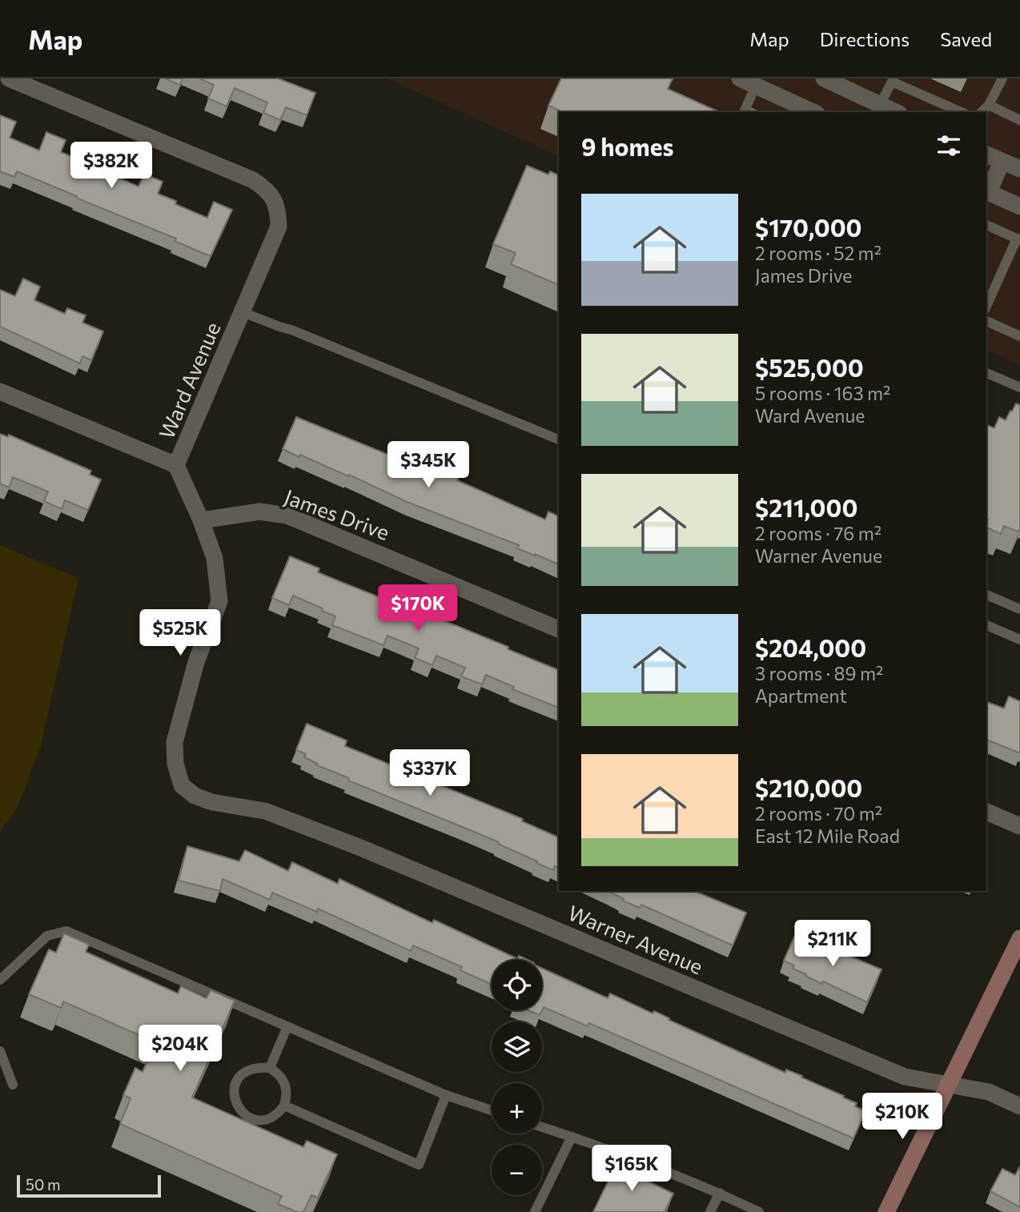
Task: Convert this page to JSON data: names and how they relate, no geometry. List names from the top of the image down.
{
  "streets": {
    "street": ["Ward Avenue", "James Drive", "Warner Avenue"]
  },
  "crossings": [
    ["James Drive", "Warner Avenue"]
  ],
  "scale_bar": "50 m",
  "page": {
    "header": "Map",
    "nav": ["Map", "Directions", "Saved"],
    "heading": "9 homes",
    "price": [
      "$382K",
      "$345K",
      "$170K",
      "$525K",
      "$337K",
      "$211K",
      "$204K",
      "$210K",
      "$165K"
    ],
    "list": [
      {
        "name": "$170,000",
        "note": "2 rooms · 52 m² · James Drive"
      },
      {
        "name": "$525,000",
        "note": "5 rooms · 163 m² · Ward Avenue"
      },
      {
        "name": "$211,000",
        "note": "2 rooms · 76 m² · Warner Avenue"
      },
      {
        "name": "$204,000",
        "note": "3 rooms · 89 m² · Apartment"
      },
      {
        "name": "$210,000",
        "note": "2 rooms · 70 m² · East 12 Mile Road"
      }
    ],
    "map_buttons": ["+", "−"],
    "scale": "50 m"
  }
}
